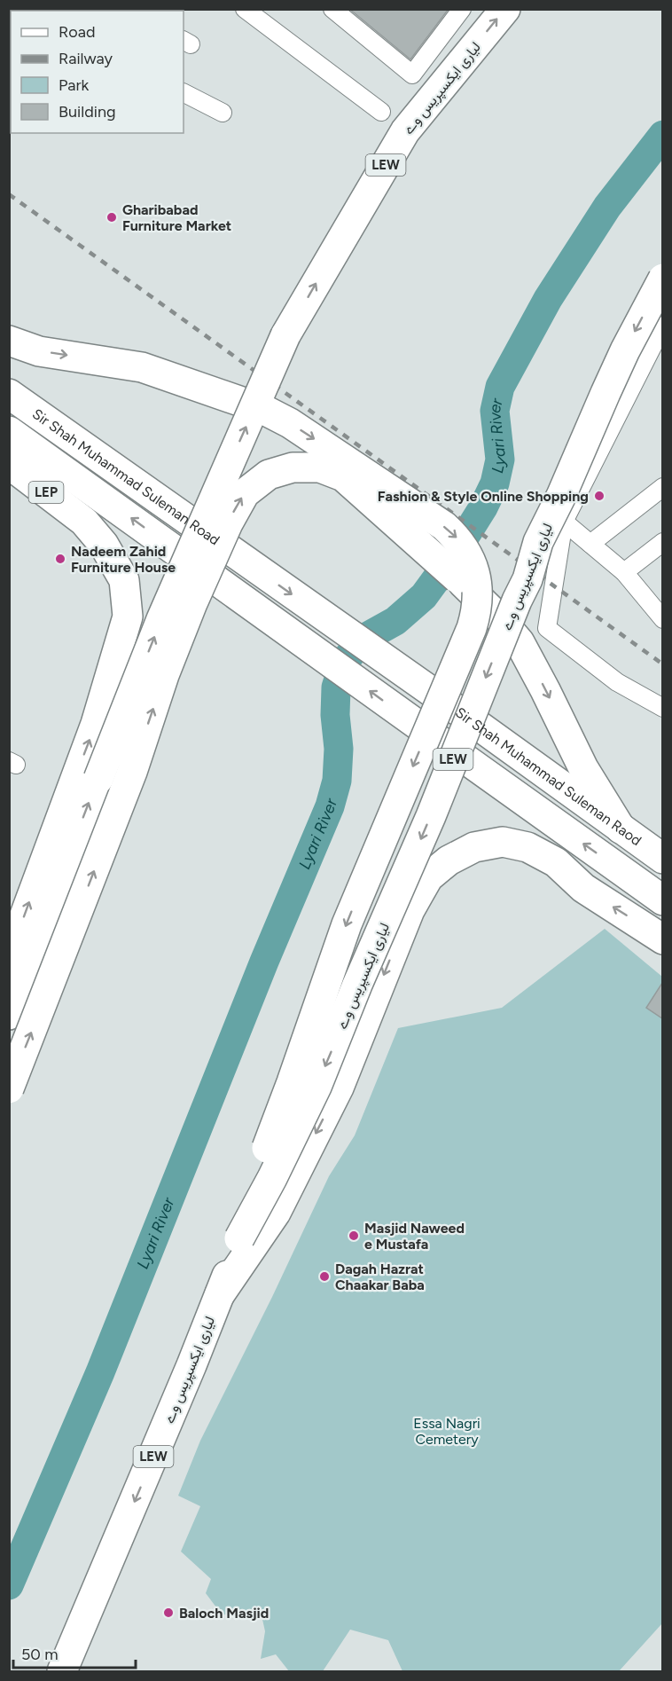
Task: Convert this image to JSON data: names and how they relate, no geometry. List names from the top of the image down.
{
  "streets": {
    "highway": [
      "لیاری ایکسپریس وے",
      "LEW",
      "Sir Shah Muhammad Suleman Road",
      "LEP",
      "Sir Shah Muhammad Suleman Raod"
    ]
  },
  "crossings": [
    ["لیاری ایکسپریس وے", "LEW"],
    ["Sir Shah Muhammad Suleman Road", "Sir Shah Muhammad Suleman Raod"]
  ],
  "water": ["Lyari River"],
  "parks": ["Essa Nagri Cemetery"],
  "places": [
    "Gharibabad Furniture Market",
    "Fashion & Style Online Shopping",
    "Nadeem Zahid Furniture House",
    "Masjid Naweed e Mustafa",
    "Dagah Hazrat Chaakar Baba",
    "Baloch Masjid"
  ],
  "legend": [
    "Road",
    "Railway",
    "Park",
    "Building"
  ],
  "scale_bar": "50 m"
}
